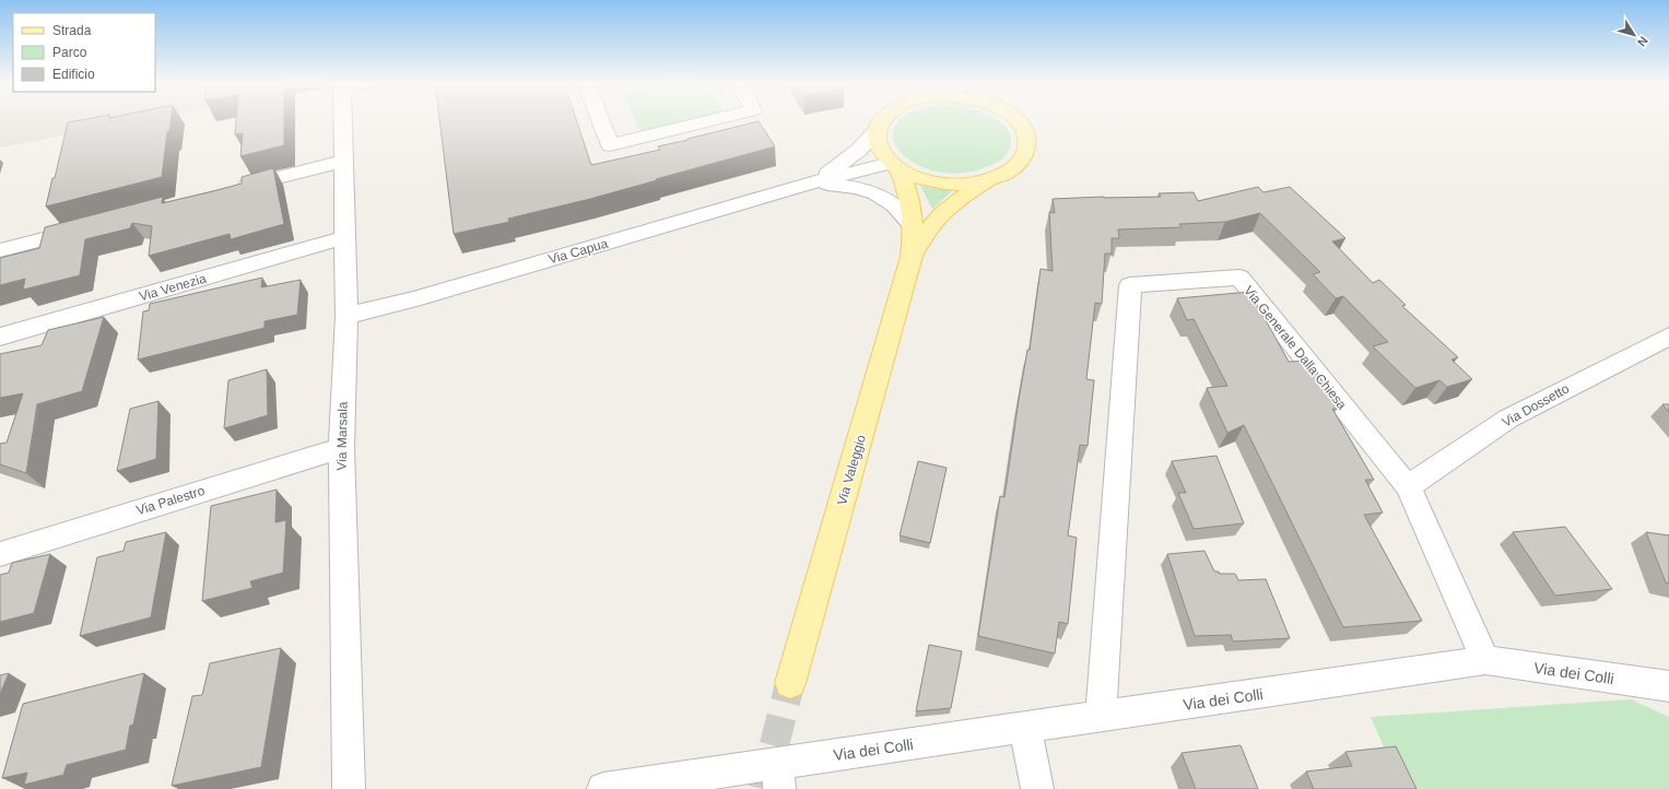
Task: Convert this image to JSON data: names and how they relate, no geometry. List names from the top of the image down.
{
  "streets": {
    "main road": ["Via Valeggio"],
    "street": [
      "Via Capua",
      "Via Venezia",
      "Via Generale Dalla Chiesa",
      "Via Dossetto",
      "Via Marsala",
      "Via Palestro",
      "Via dei Colli"
    ]
  },
  "crossings": [
    ["Via Capua", "Via Marsala"],
    ["Via Capua", "Via Valeggio"],
    ["Via Venezia", "Via Marsala"],
    ["Via Generale Dalla Chiesa", "Via Dossetto"],
    ["Via Generale Dalla Chiesa", "Via dei Colli"],
    ["Via Marsala", "Via Palestro"]
  ],
  "legend": ["Strada", "Parco", "Edificio"],
  "north": "bottom right"
}
